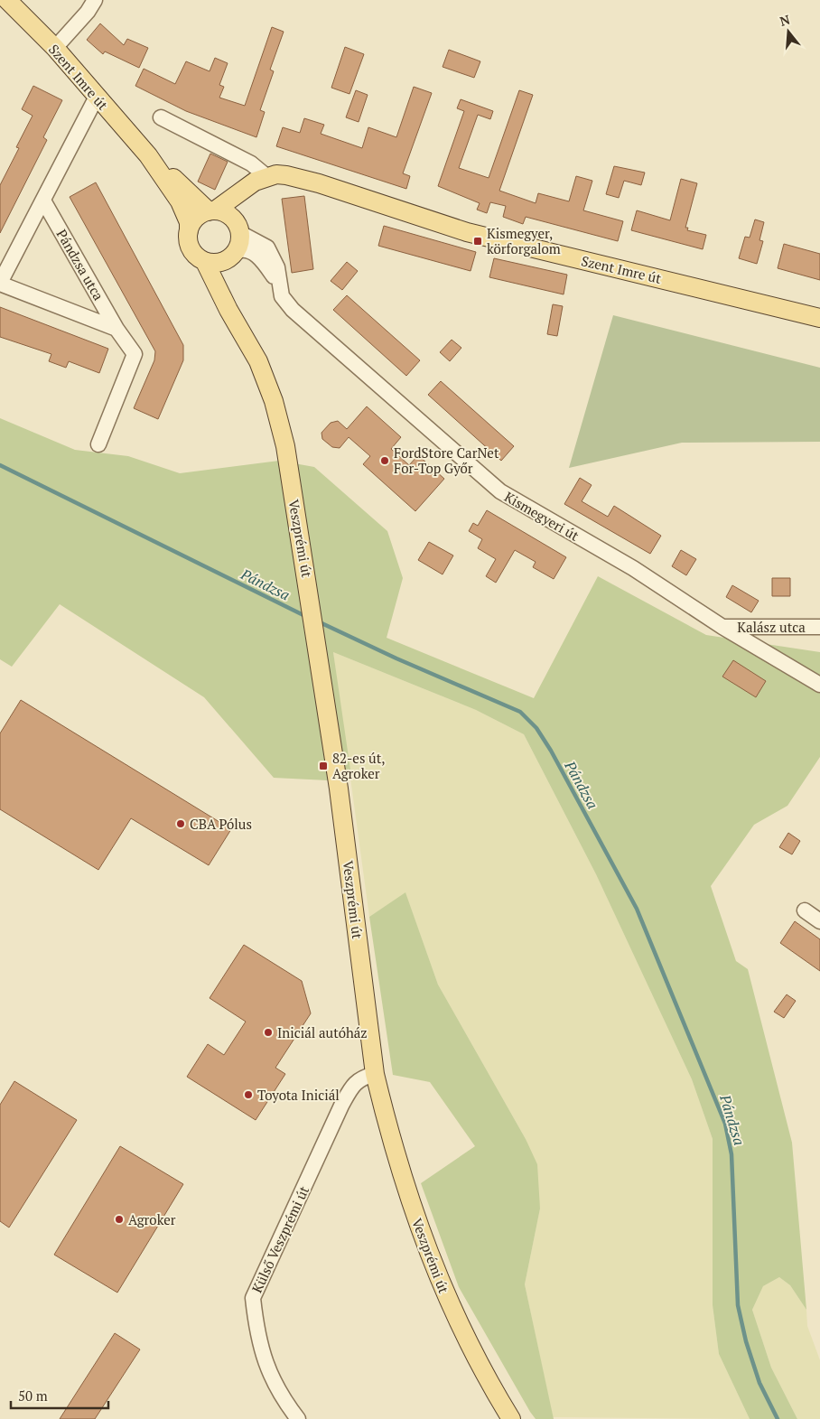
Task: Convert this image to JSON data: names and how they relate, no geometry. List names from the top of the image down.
{
  "streets": {
    "main road": ["Szent Imre út", "Veszprémi út"],
    "street": [
      "Pándzsa utca",
      "Kismegyeri út",
      "Kalász utca",
      "Külső Veszprémi út"
    ]
  },
  "crossings": [
    ["Szent Imre út", "Pándzsa utca"],
    ["Szent Imre út", "Kismegyeri út"],
    ["Szent Imre út", "Veszprémi út"],
    ["Kismegyeri út", "Veszprémi út"],
    ["Kismegyeri út", "Kalász utca"],
    ["Veszprémi út", "Külső Veszprémi út"]
  ],
  "water": ["Pándzsa"],
  "places": {
    "transit": ["Kismegyer, körforgalom", "82-es út, Agroker"],
    "other": [
      "FordStore CarNet For-Top Győr",
      "CBA Pólus",
      "Iniciál autóház",
      "Toyota Iniciál",
      "Agroker"
    ]
  },
  "scale_bar": "50 m",
  "north": "top"
}
